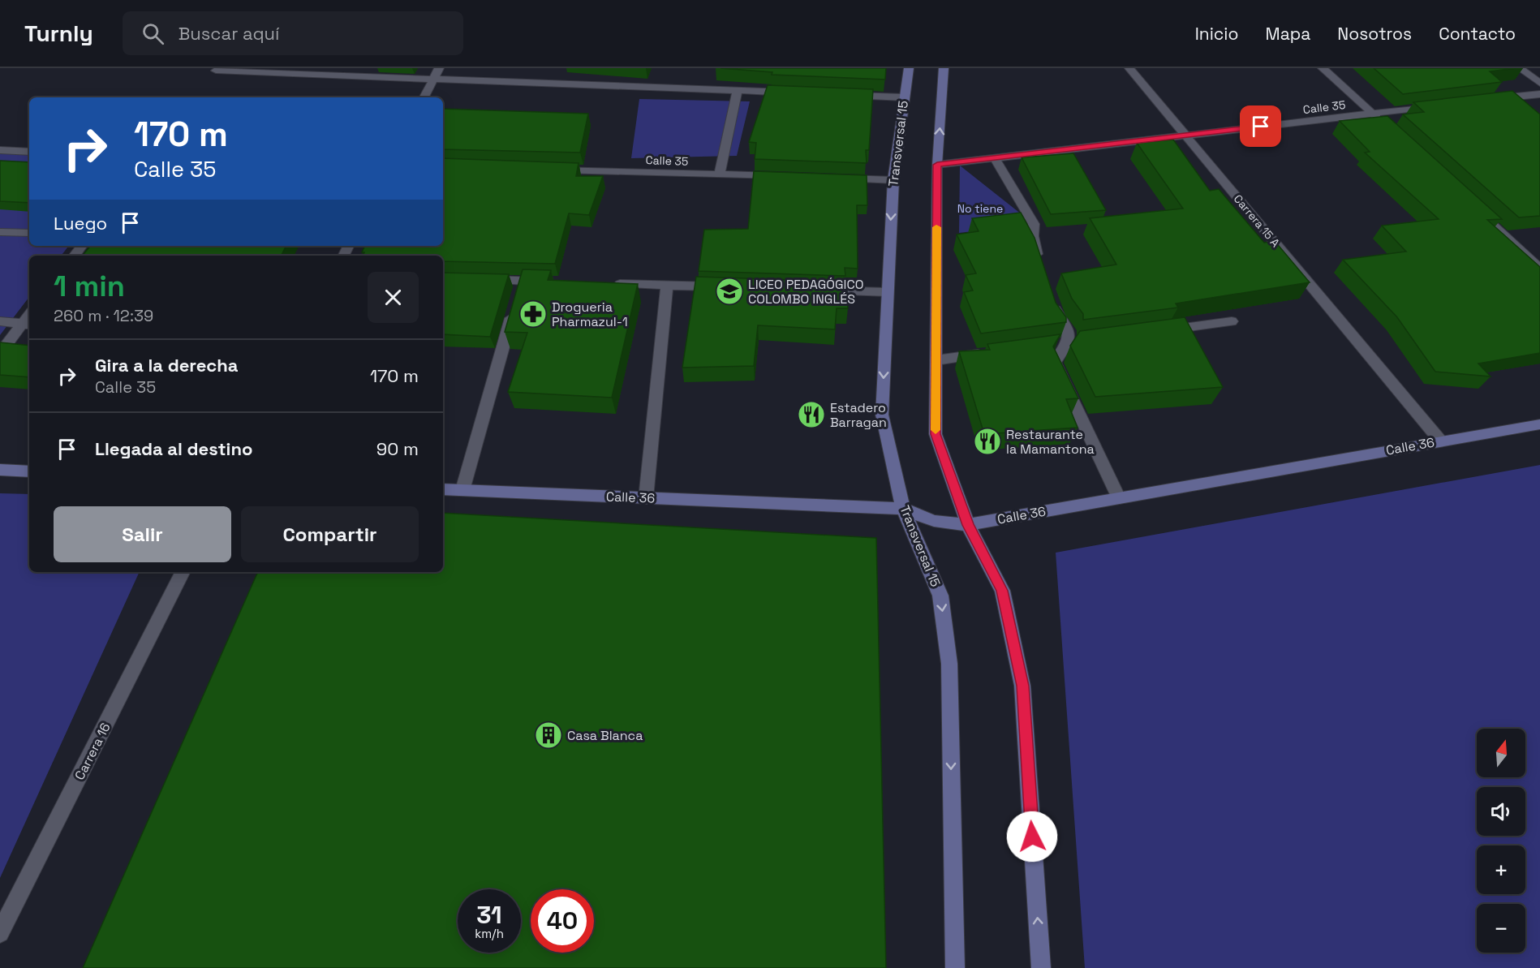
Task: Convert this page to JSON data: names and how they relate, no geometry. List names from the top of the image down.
{
  "streets": {
    "street": [
      "Calle 35",
      "Transversal 15",
      "Carrera 15 A",
      "Calle 36",
      "Carrera 16"
    ]
  },
  "crossings": [
    ["Calle 35", "Carrera 15 A"],
    ["Transversal 15", "Calle 36"],
    ["Carrera 15 A", "Calle 36"]
  ],
  "parks": ["No tiene"],
  "places": {
    "school or university": ["LICEO PEDAGÓGICO COLOMBO INGLÉS"],
    "pharmacy": ["Drogueria Pharmazul-1"],
    "restaurant": ["Estadero Barragan", "Restaurante la Mamantona"],
    "building": ["Casa Blanca"]
  },
  "north": "top",
  "page": {
    "header": "Turnly",
    "search": "Buscar aquí",
    "nav": [
      "Inicio",
      "Mapa",
      "Nosotros",
      "Contacto"
    ],
    "turn": ["170 m", "Calle 35"],
    "then": "Luego",
    "heading": ["1 min", "260 m · 12:39"],
    "list": [
      {
        "name": "Gira a la derecha",
        "note": "Calle 35",
        "value": "170 m"
      },
      {
        "name": "Llegada al destino",
        "value": "90 m"
      }
    ],
    "buttons": ["Salir", "Compartir"],
    "map_buttons": ["+", "−"],
    "speed": "31 km/h",
    "limit": "40"
  }
}
